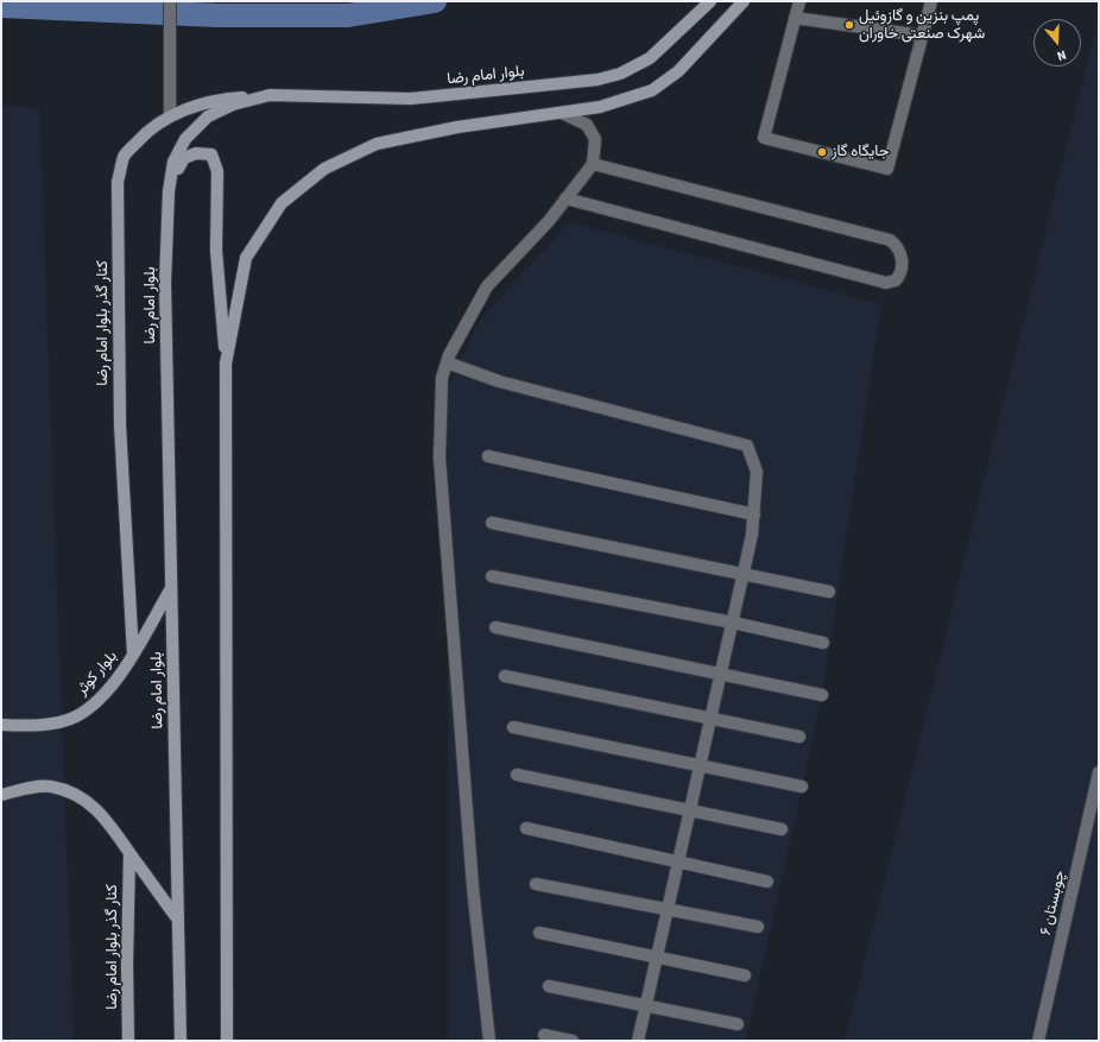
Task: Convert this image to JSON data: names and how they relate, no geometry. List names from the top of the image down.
{
  "streets": {
    "street": [
      "بلوار امام رضا",
      "کنار گذر بلوار امام رضا",
      "بلوار کوثر",
      "چوبستان ۶"
    ]
  },
  "crossings": [
    ["بلوار امام رضا", "کنار گذر بلوار امام رضا"],
    ["بلوار امام رضا", "بلوار کوثر"],
    ["کنار گذر بلوار امام رضا", "بلوار کوثر"]
  ],
  "places": ["پمپ بنزین و گازوئیل شهرک صنعتی خاوران", "جایگاه گاز"],
  "north": "bottom"
}
